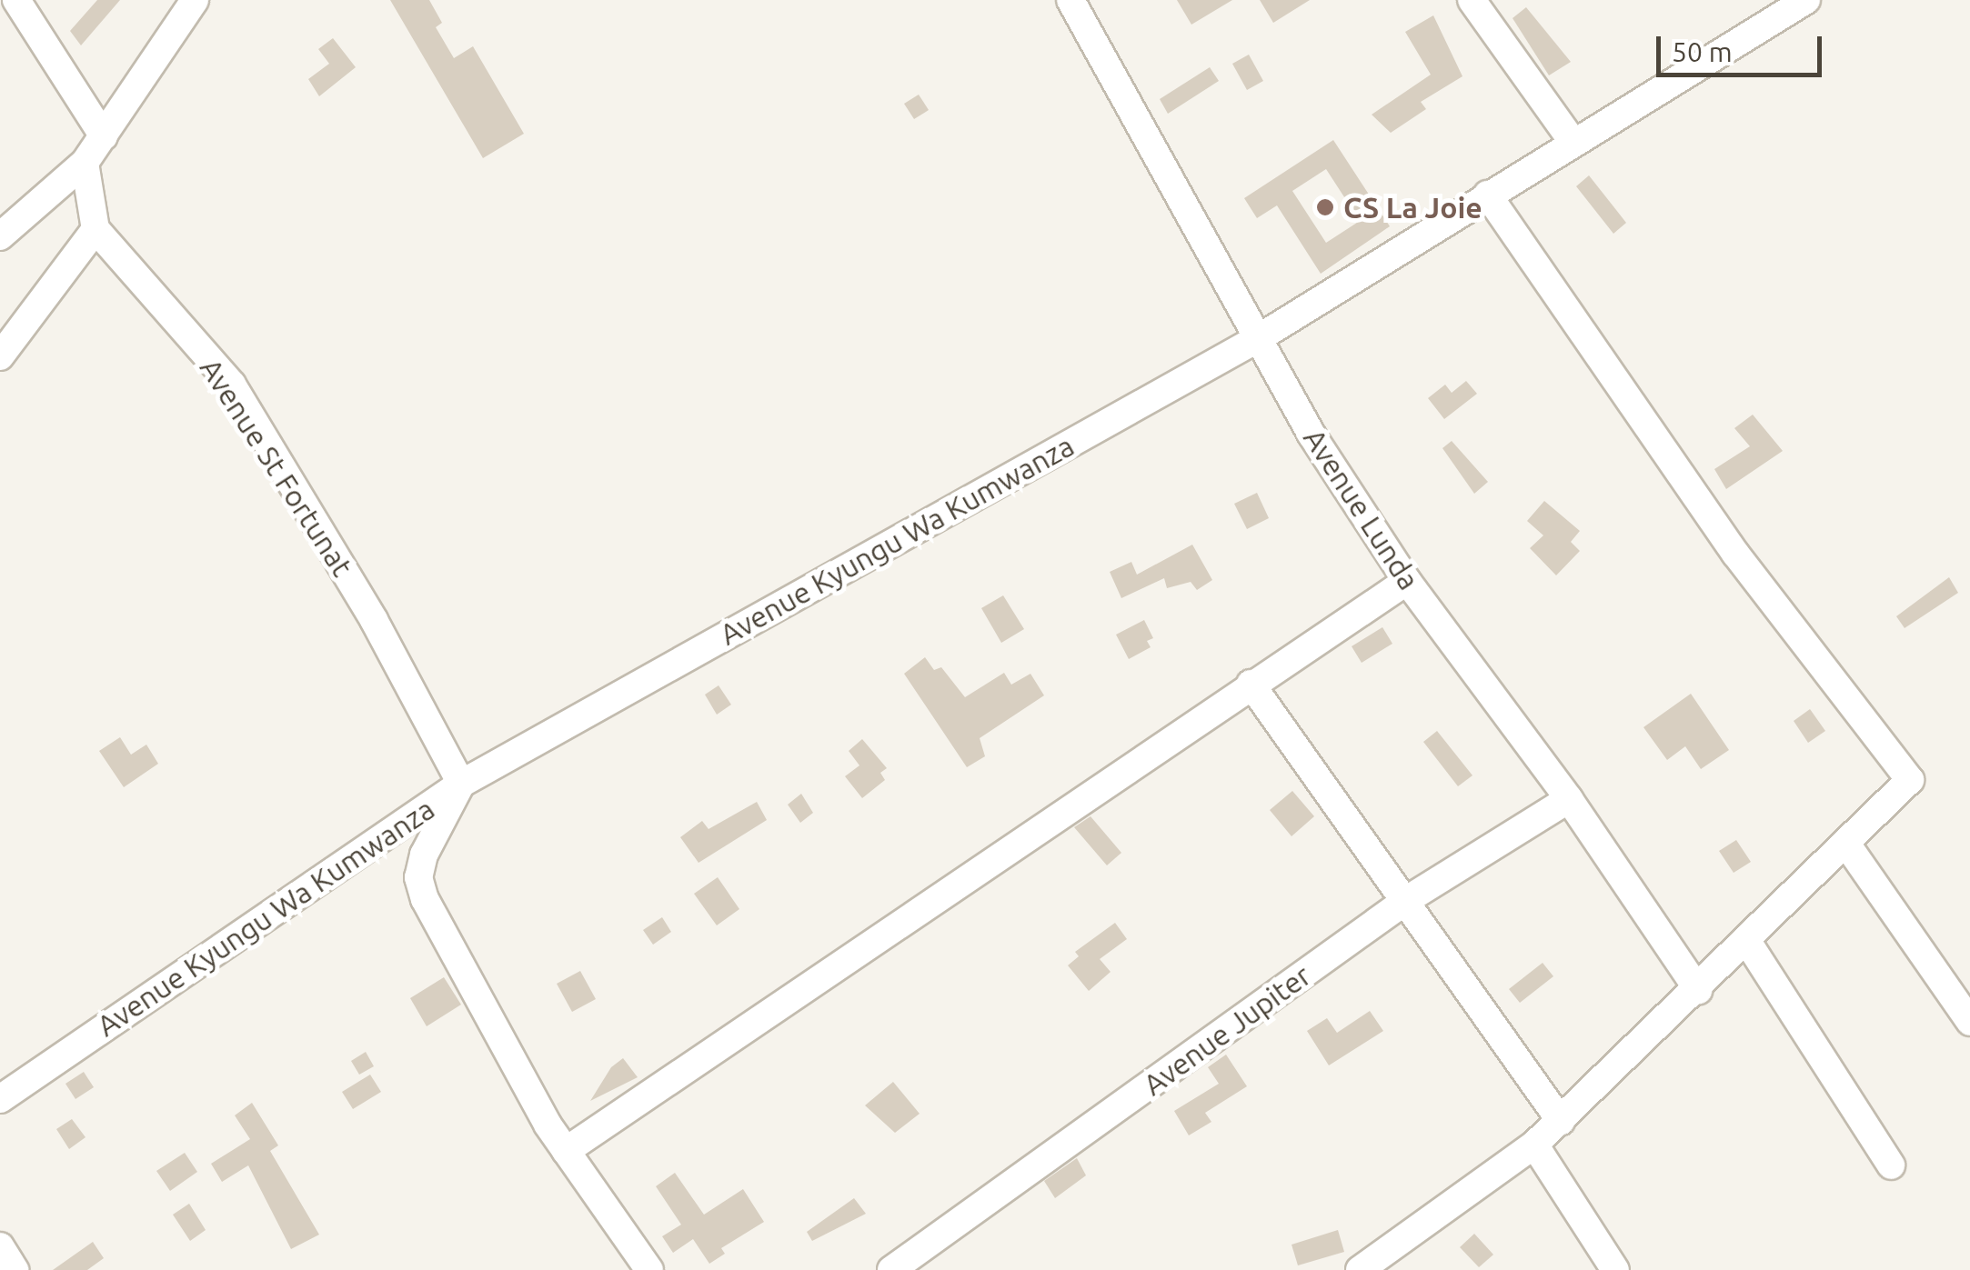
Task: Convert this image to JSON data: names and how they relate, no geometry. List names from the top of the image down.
{
  "streets": {
    "street": [
      "Avenue St Fortunat",
      "Avenue Lunda",
      "Avenue Kyungu Wa Kumwanza",
      "Avenue Jupiter"
    ]
  },
  "crossings": [
    ["Avenue St Fortunat", "Avenue Kyungu Wa Kumwanza"],
    ["Avenue Lunda", "Avenue Kyungu Wa Kumwanza"],
    ["Avenue Lunda", "Avenue Jupiter"]
  ],
  "places": ["CS La Joie"],
  "scale_bar": "50 m"
}
